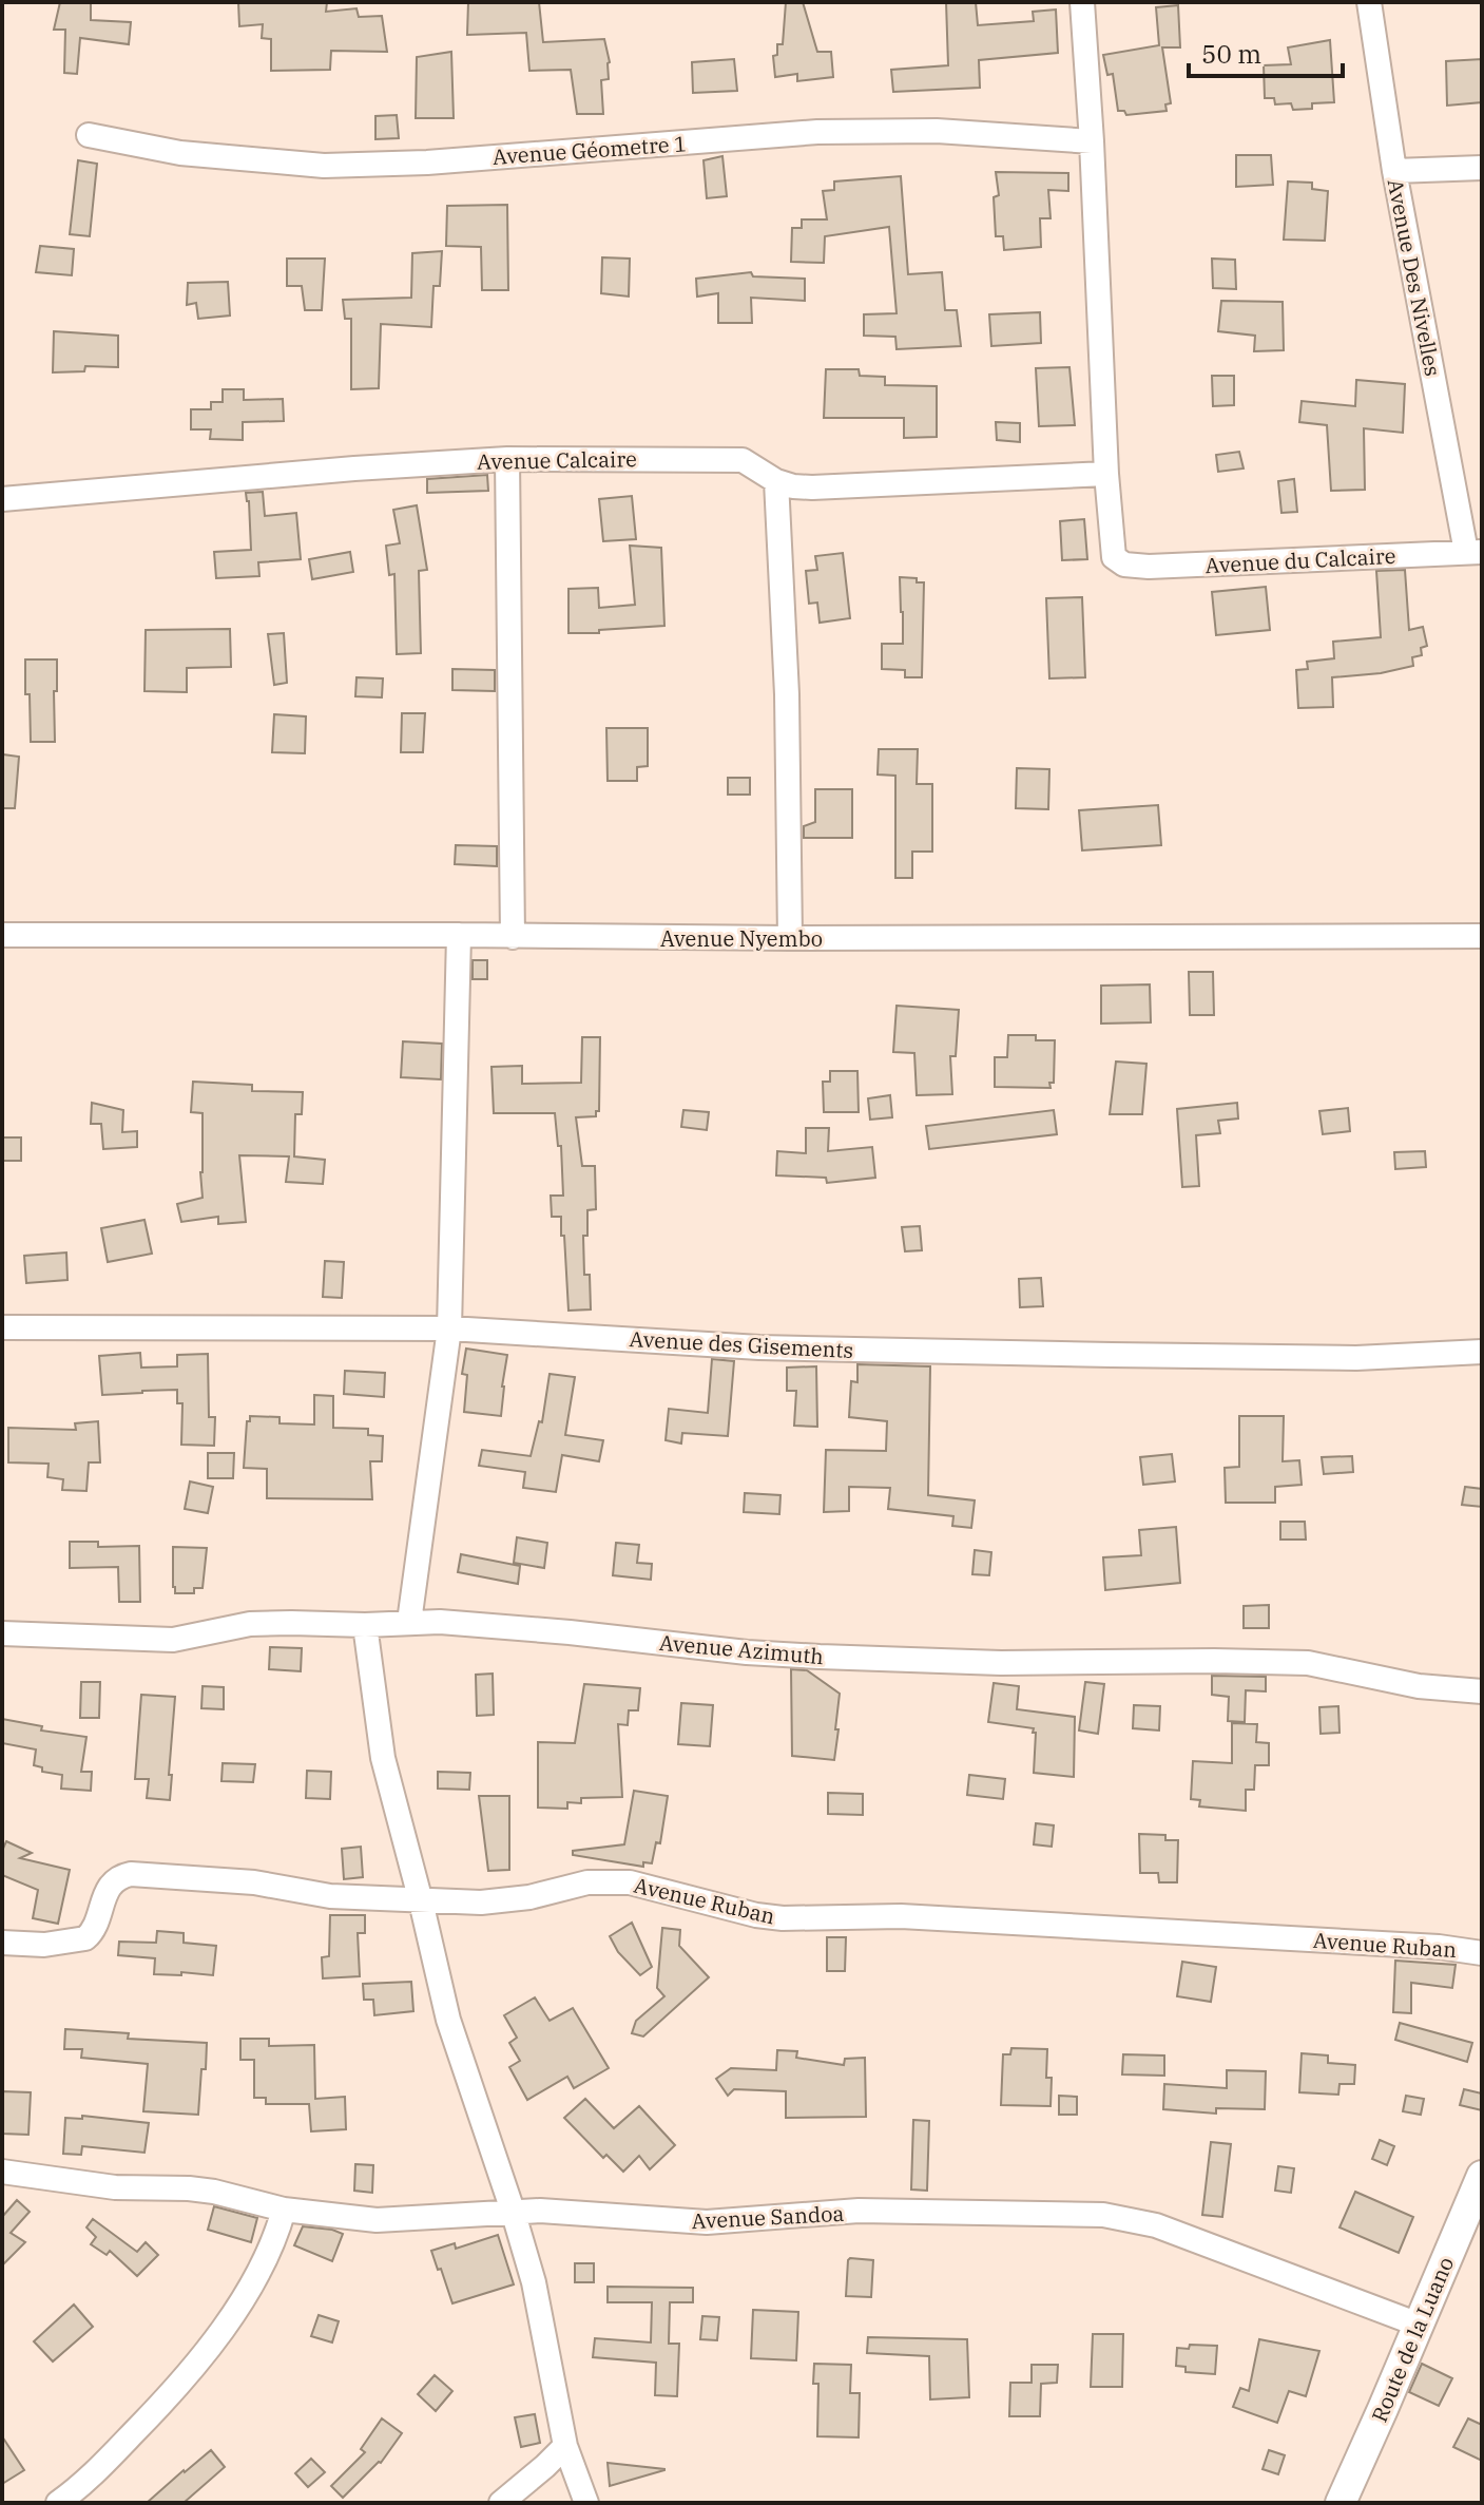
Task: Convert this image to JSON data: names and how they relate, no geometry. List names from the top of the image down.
{
  "streets": {
    "street": [
      "Avenue Géometre 1",
      "Avenue Des Nivelles",
      "Avenue Calcaire",
      "Avenue du Calcaire",
      "Avenue Nyembo",
      "Avenue des Gisements",
      "Avenue Azimuth",
      "Avenue Ruban",
      "Avenue Sandoa",
      "Route de la Luano"
    ]
  },
  "crossings": [
    ["Avenue Des Nivelles", "Avenue du Calcaire"],
    ["Avenue Calcaire", "Avenue du Calcaire"],
    ["Avenue Sandoa", "Route de la Luano"]
  ],
  "scale_bar": "50 m"
}
